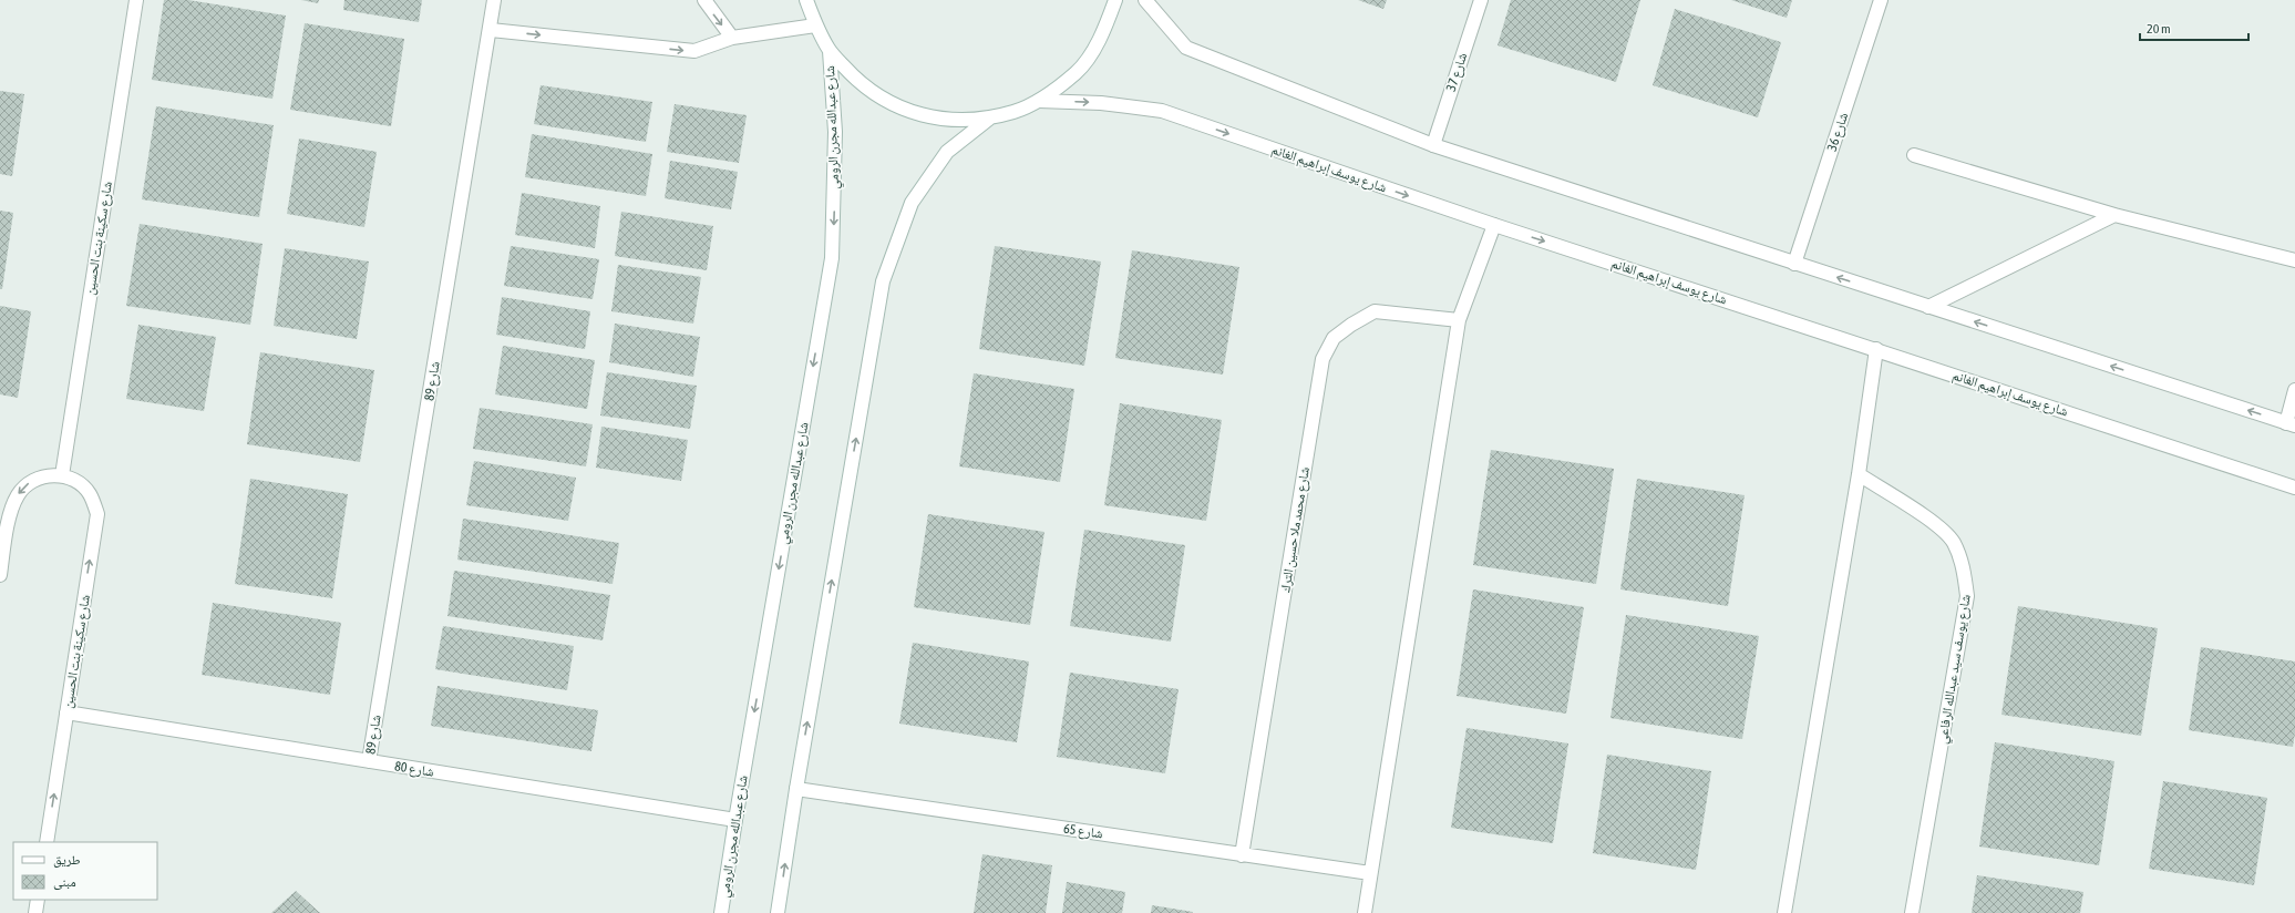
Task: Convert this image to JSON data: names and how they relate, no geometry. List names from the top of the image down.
{
  "streets": {
    "street": [
      "شارع 37",
      "شارع عبدالله مجرن الرومي",
      "شارع 36",
      "شارع يوسف إبراهيم الغانم",
      "شارع سكينة بنت الحسين",
      "شارع 89",
      "شارع محمد ملا حسين الترك",
      "شارع يوسف سيد عبدالله الرفاعي",
      "شارع 80",
      "شارع 65"
    ]
  },
  "crossings": [
    ["شارع عبدالله مجرن الرومي", "شارع 80"],
    ["شارع سكينة بنت الحسين", "شارع 80"],
    ["شارع 89", "شارع 80"],
    ["شارع محمد ملا حسين الترك", "شارع 65"]
  ],
  "one_way": ["شارع سكينة بنت الحسين"],
  "legend": ["طريق", "مبنى"],
  "scale_bar": "20 m"
}
